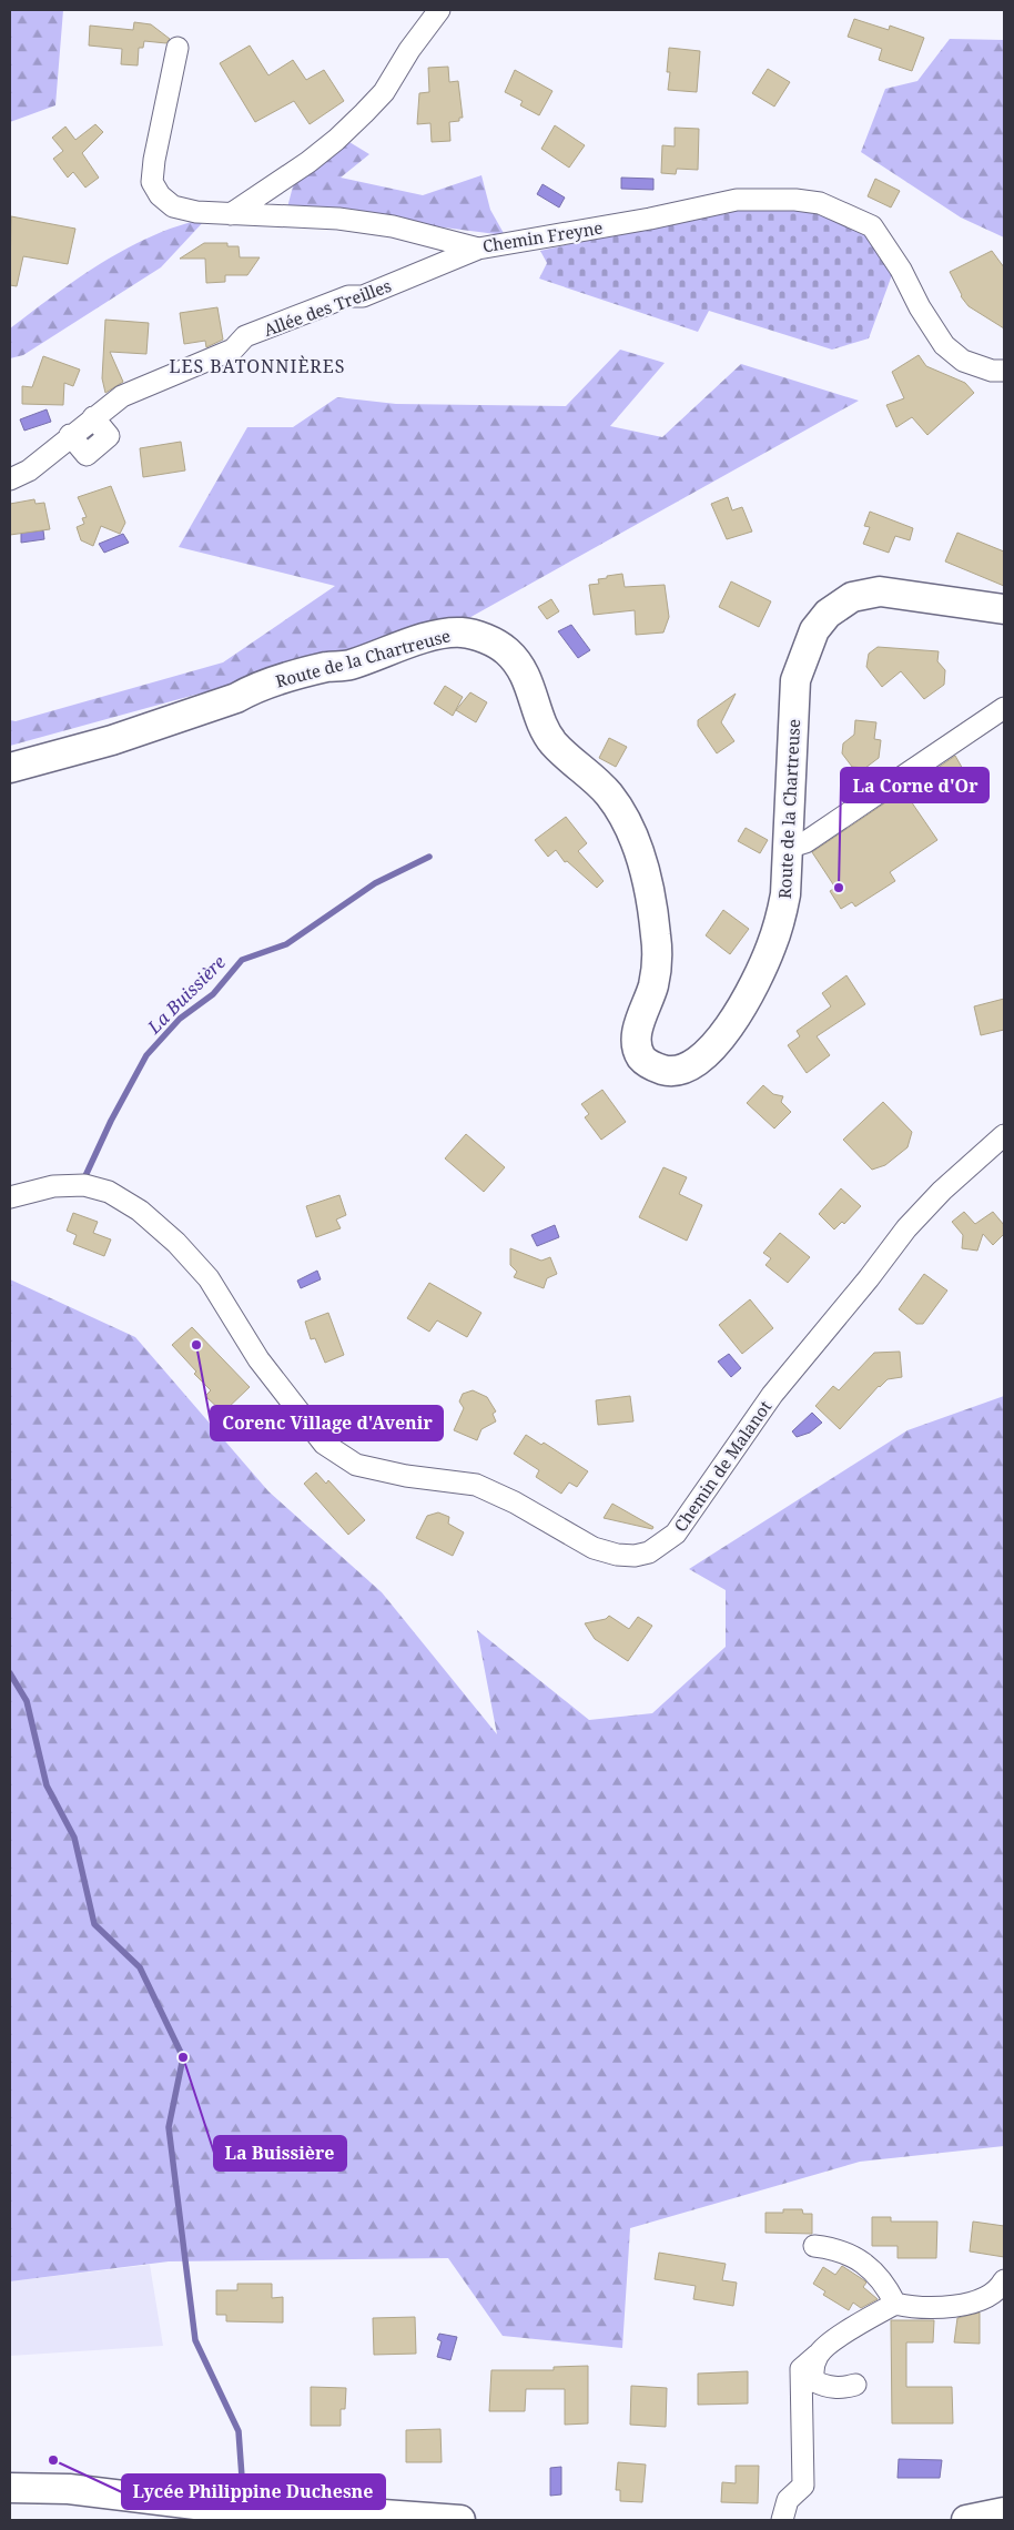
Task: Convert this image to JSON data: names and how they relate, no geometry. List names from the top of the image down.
{
  "streets": {
    "main road": ["Route de la Chartreuse"],
    "street": ["Chemin Freyne", "Allée des Treilles", "Chemin de Malanot"]
  },
  "crossings": [
    ["Chemin Freyne", "Allée des Treilles"]
  ],
  "districts": ["LES BATONNIÈRES"],
  "water": ["La Buissière"],
  "places": [
    "La Corne d'Or",
    "Corenc Village d'Avenir",
    "La Buissière",
    "Lycée Philippine Duchesne"
  ]
}
